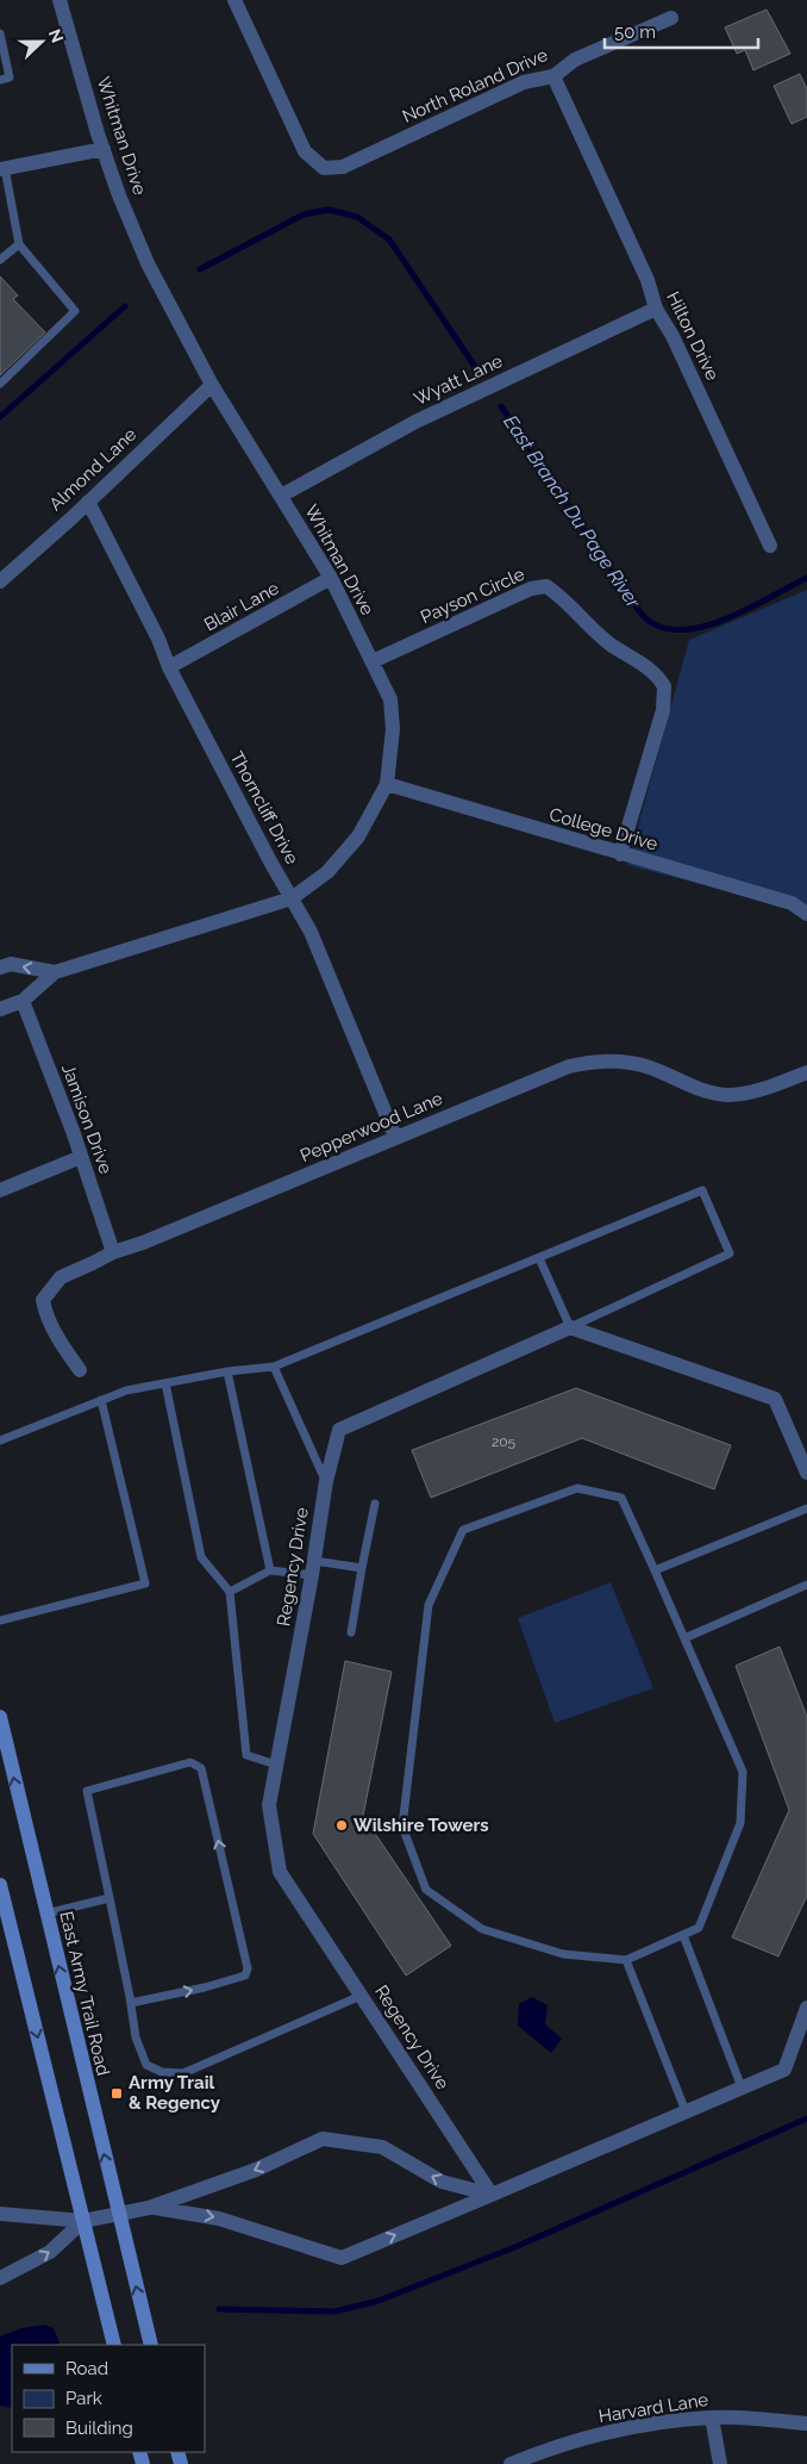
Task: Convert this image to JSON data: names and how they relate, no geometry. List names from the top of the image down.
{
  "streets": {
    "main road": ["East Army Trail Road"],
    "street": [
      "North Roland Drive",
      "Whitman Drive",
      "Hilton Drive",
      "Wyatt Lane",
      "Almond Lane",
      "Payson Circle",
      "Blair Lane",
      "Thorncliff Drive",
      "College Drive",
      "Jamison Drive",
      "Pepperwood Lane",
      "Regency Drive",
      "Harvard Lane"
    ]
  },
  "crossings": [
    ["North Roland Drive", "Hilton Drive"],
    ["Whitman Drive", "Wyatt Lane"],
    ["Whitman Drive", "Almond Lane"],
    ["Whitman Drive", "Payson Circle"],
    ["Whitman Drive", "Blair Lane"],
    ["Whitman Drive", "Thorncliff Drive"],
    ["Whitman Drive", "College Drive"],
    ["Whitman Drive", "Jamison Drive"],
    ["Hilton Drive", "Wyatt Lane"],
    ["Almond Lane", "Thorncliff Drive"],
    ["Payson Circle", "College Drive"],
    ["Blair Lane", "Thorncliff Drive"],
    ["Thorncliff Drive", "Pepperwood Lane"],
    ["Jamison Drive", "Pepperwood Lane"]
  ],
  "water": ["East Branch Du Page River"],
  "places": {
    "other": ["Wilshire Towers"],
    "transit": ["Army Trail & Regency"]
  },
  "house_numbers": ["205"],
  "legend": ["Road", "Park", "Building"],
  "scale_bar": "50 m",
  "north": "right"
}
